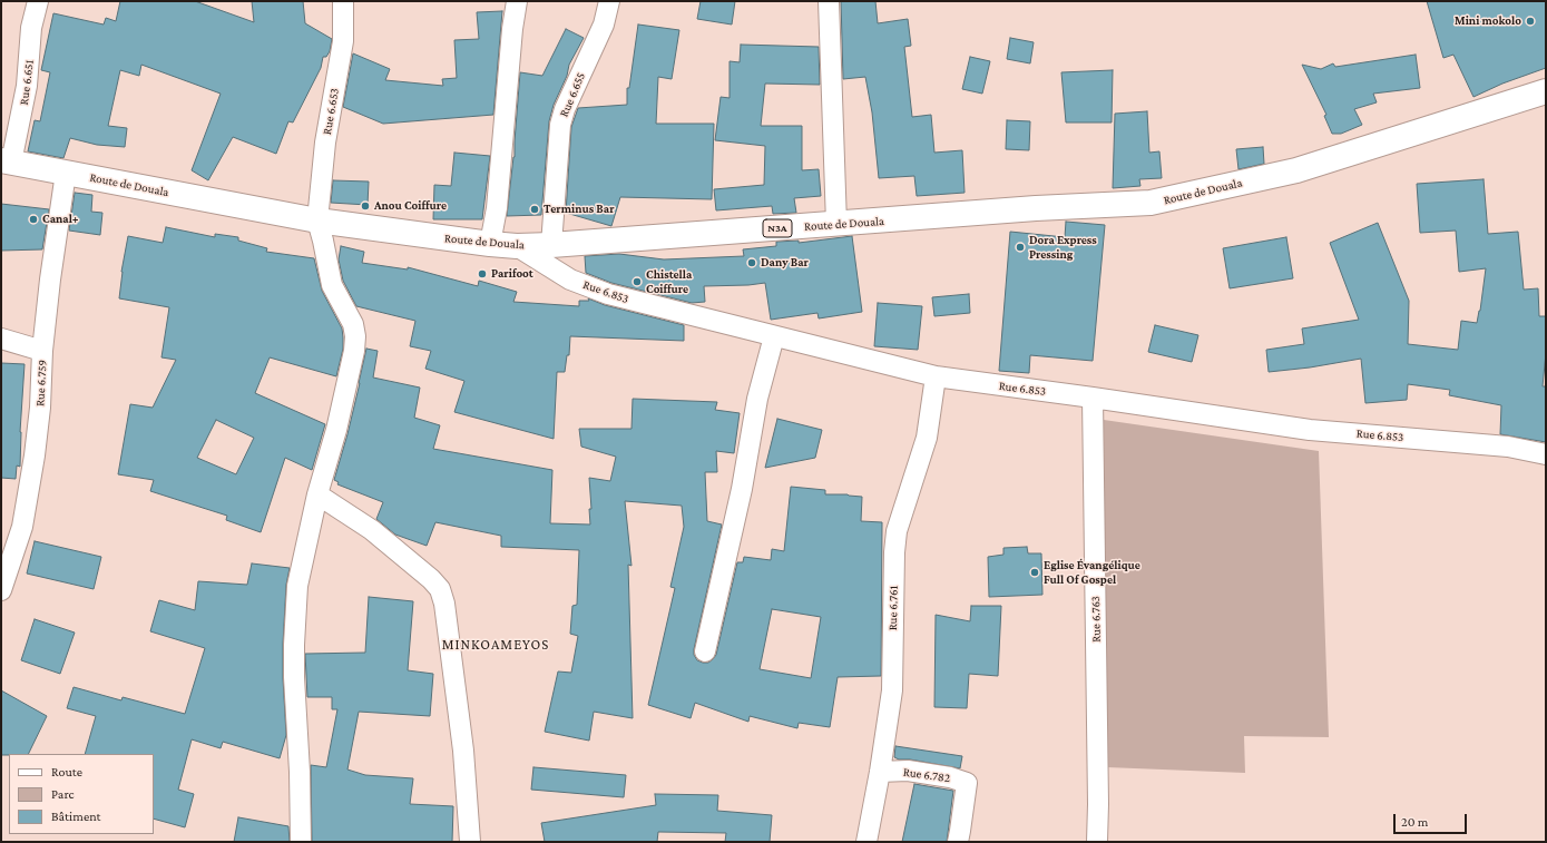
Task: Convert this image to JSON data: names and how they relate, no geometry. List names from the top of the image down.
{
  "streets": {
    "highway": ["Route de Douala", "N3A"],
    "street": [
      "Rue 6.651",
      "Rue 6.655",
      "Rue 6.653",
      "Rue 6.853",
      "Rue 6.759",
      "Rue 6.761",
      "Rue 6.763",
      "Rue 6.782"
    ]
  },
  "crossings": [
    ["Rue 6.651", "Route de Douala"],
    ["Rue 6.655", "Route de Douala"],
    ["Rue 6.653", "Route de Douala"],
    ["Route de Douala", "Rue 6.853"],
    ["Route de Douala", "Rue 6.759"],
    ["Rue 6.853", "Rue 6.761"],
    ["Rue 6.853", "Rue 6.763"],
    ["Rue 6.761", "Rue 6.782"]
  ],
  "districts": ["MINKOAMEYOS"],
  "places": [
    "Mini mokolo",
    "Anou Coiffure",
    "Terminus Bar",
    "Canal+",
    "Dora Express Pressing",
    "Dany Bar",
    "Parifoot",
    "Chistella Coiffure",
    "Eglise Évangélique Full Of Gospel"
  ],
  "legend": ["Route", "Parc", "Bâtiment"],
  "scale_bar": "20 m"
}
